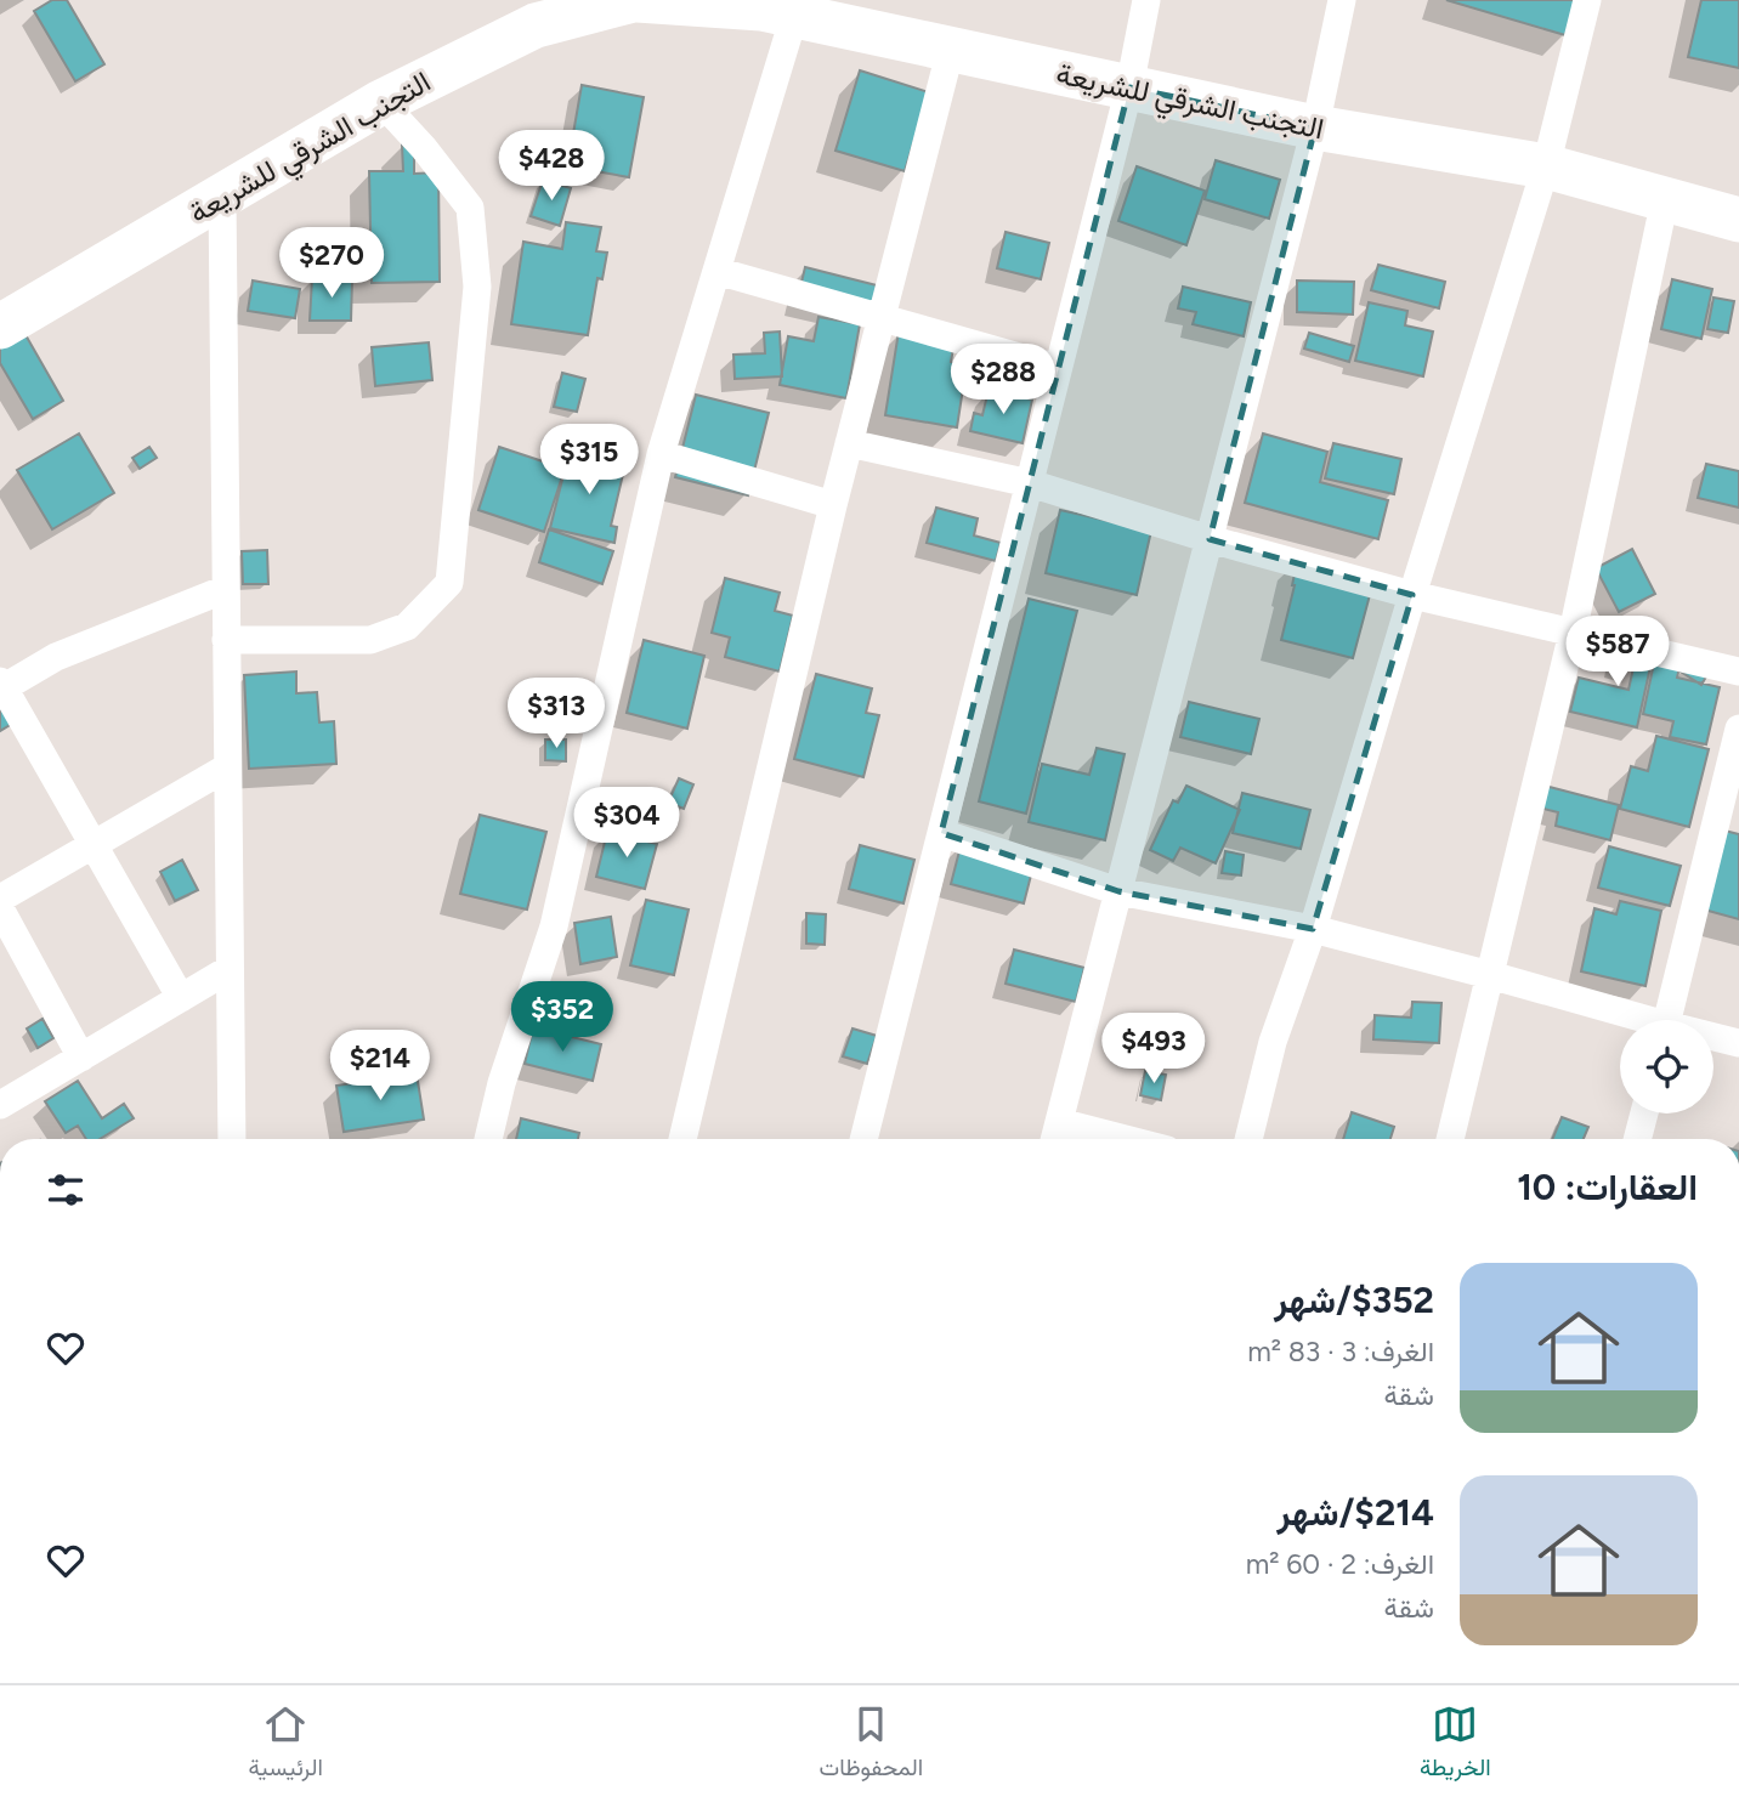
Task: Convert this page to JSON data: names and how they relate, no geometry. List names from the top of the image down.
{
  "streets": {
    "main road": ["التجنب الشرقي للشريعة"]
  },
  "page": {
    "price": [
      "$428",
      "$270",
      "$288",
      "$315",
      "$587",
      "$313",
      "$304",
      "$352",
      "$493",
      "$214"
    ],
    "heading": "العقارات: 10",
    "list": [
      {
        "name": "$352/شهر",
        "note": "الغرف: 3 · 83 m² · شقة"
      },
      {
        "name": "$214/شهر",
        "note": "الغرف: 2 · 60 m² · شقة"
      }
    ],
    "tabs": ["الخريطة", "المحفوظات", "الرئيسية"]
  }
}
